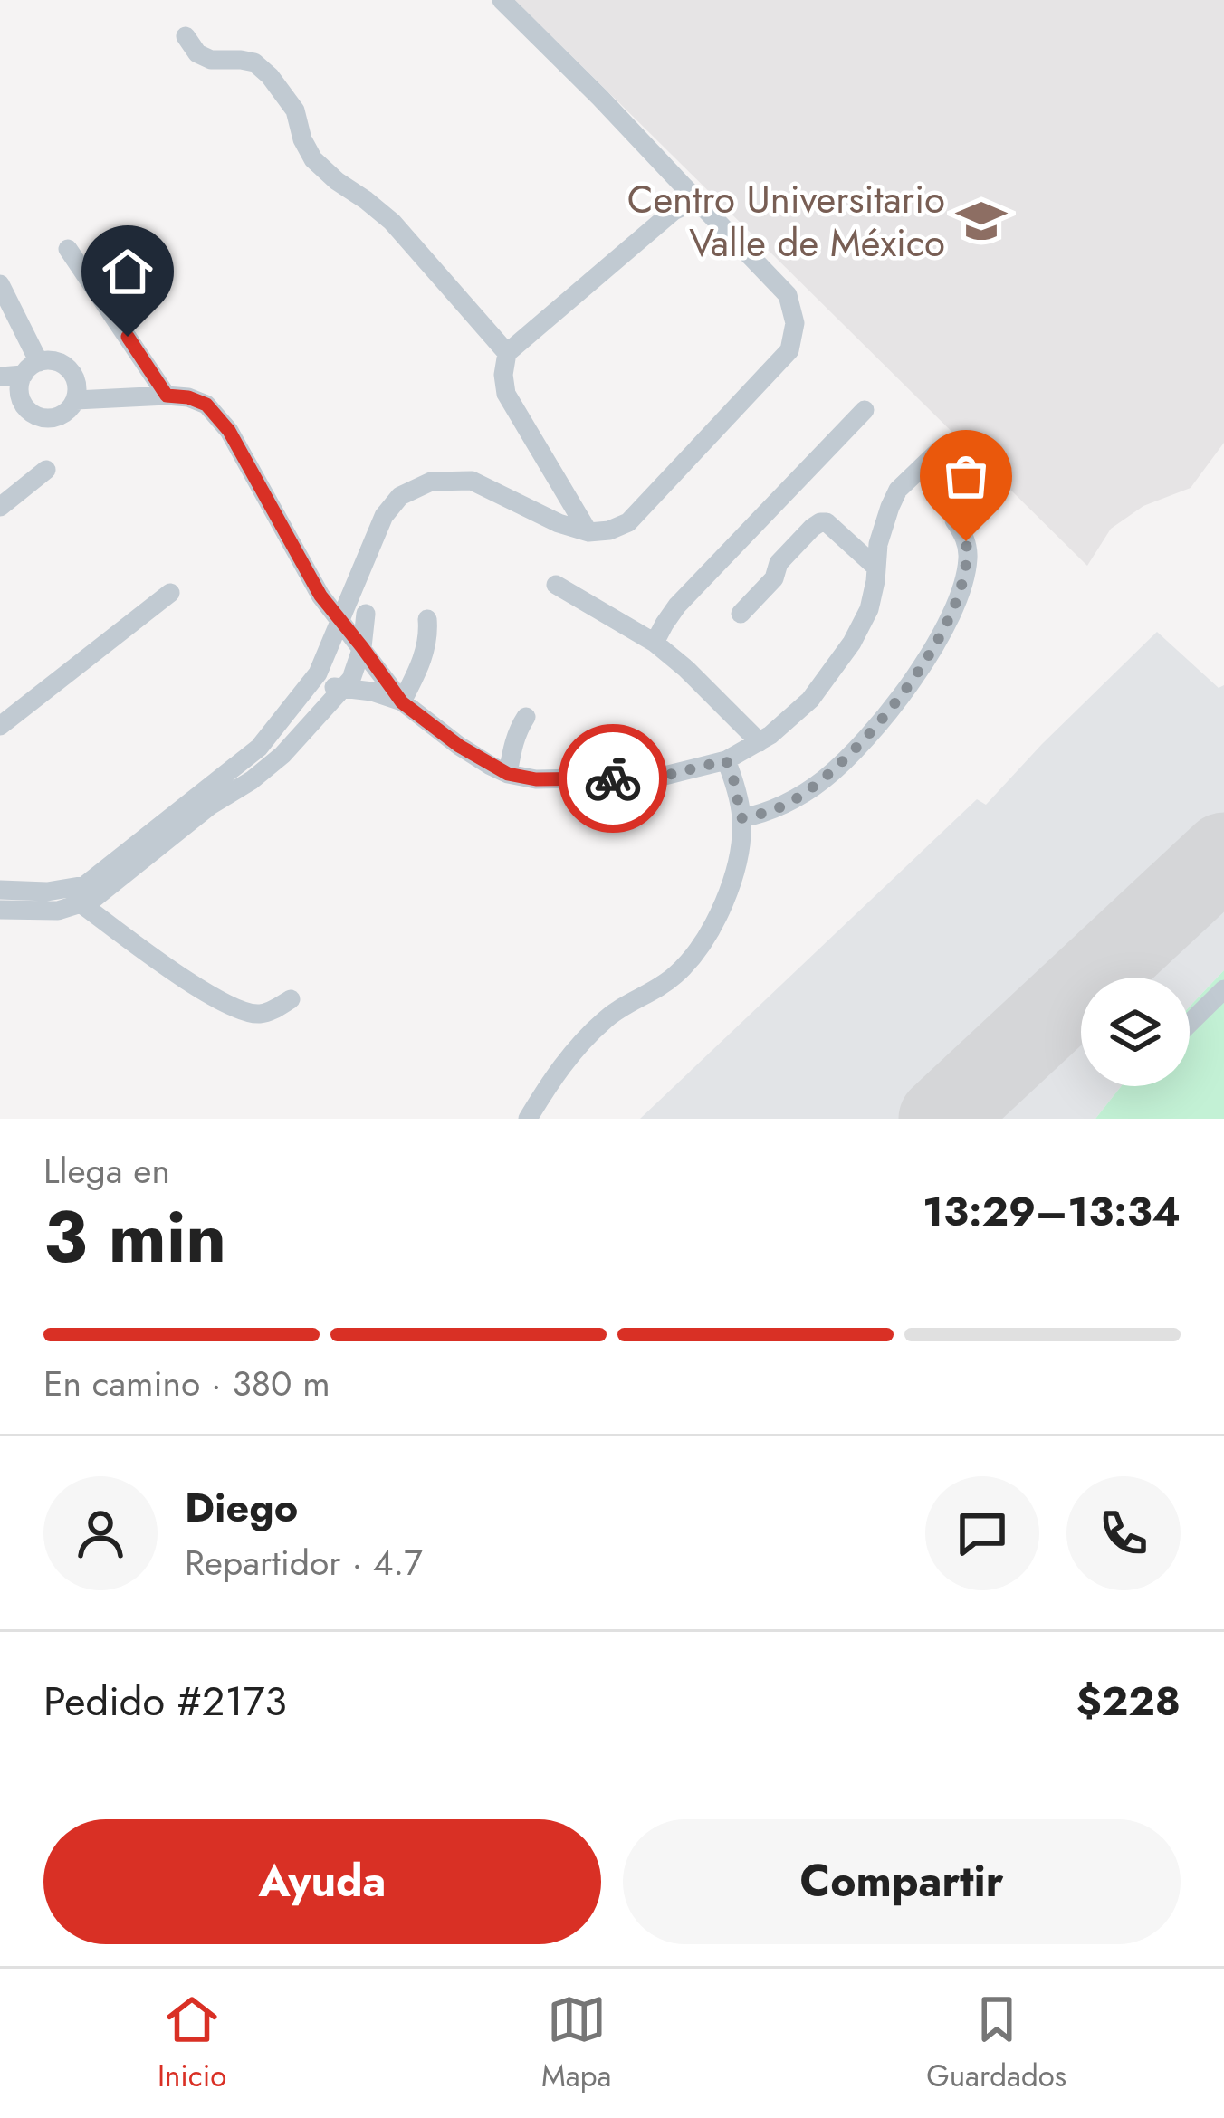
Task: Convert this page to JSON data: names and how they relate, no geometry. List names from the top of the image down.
{
  "places": {
    "school or university": ["Centro Universitario Valle de México"]
  },
  "page": {
    "heading": ["3 min", "Llega en", "13:29–13:34"],
    "panel": [
      "Diego",
      "Repartidor · 4.7",
      "Pedido #2173",
      "$228"
    ],
    "bar": "En camino · 380 m",
    "buttons": ["Ayuda", "Compartir"],
    "tabs": ["Inicio", "Mapa", "Guardados"]
  }
}
